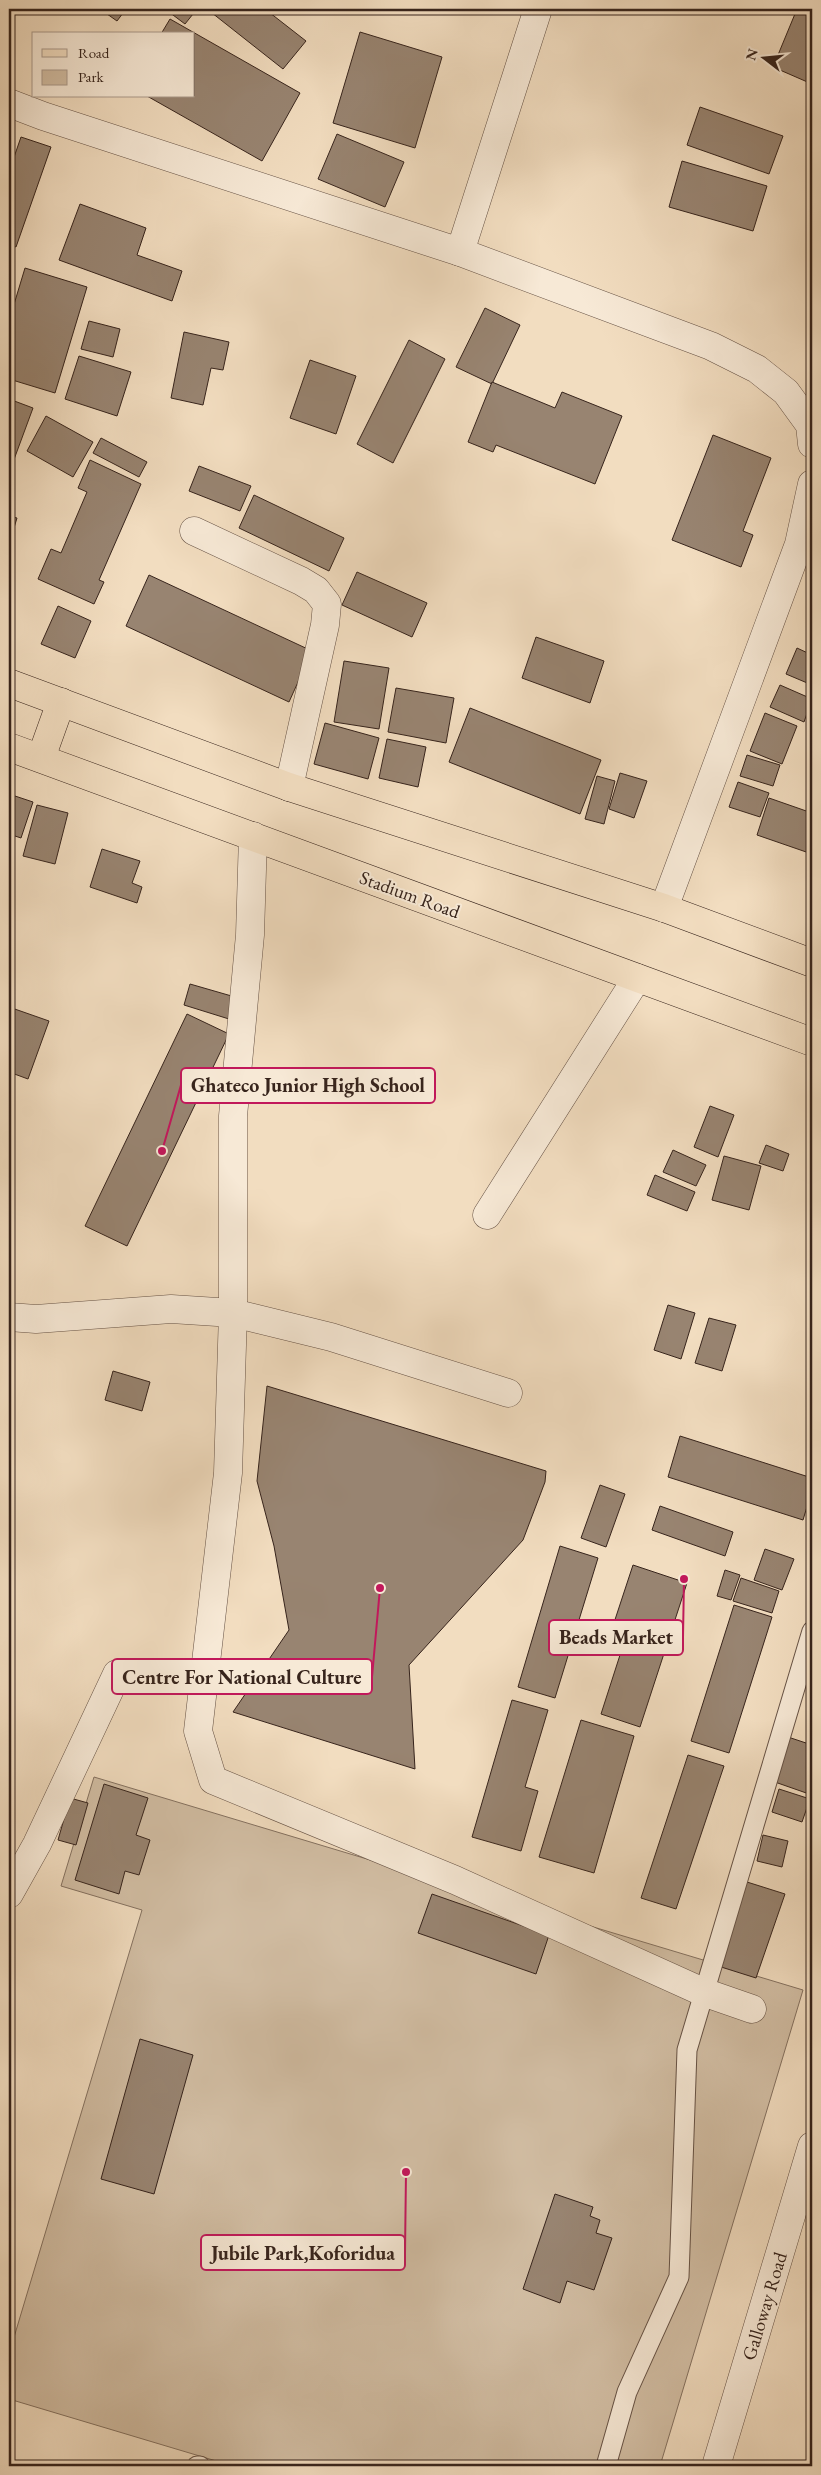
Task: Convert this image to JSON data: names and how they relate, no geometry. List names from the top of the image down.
{
  "streets": {
    "main road": ["Stadium Road"],
    "street": ["Galloway Road"]
  },
  "places": [
    "Ghateco Junior High School",
    "Beads Market",
    "Centre For National Culture",
    "Jubile Park,Koforidua"
  ],
  "legend": ["Road", "Park"],
  "north": "left"
}
